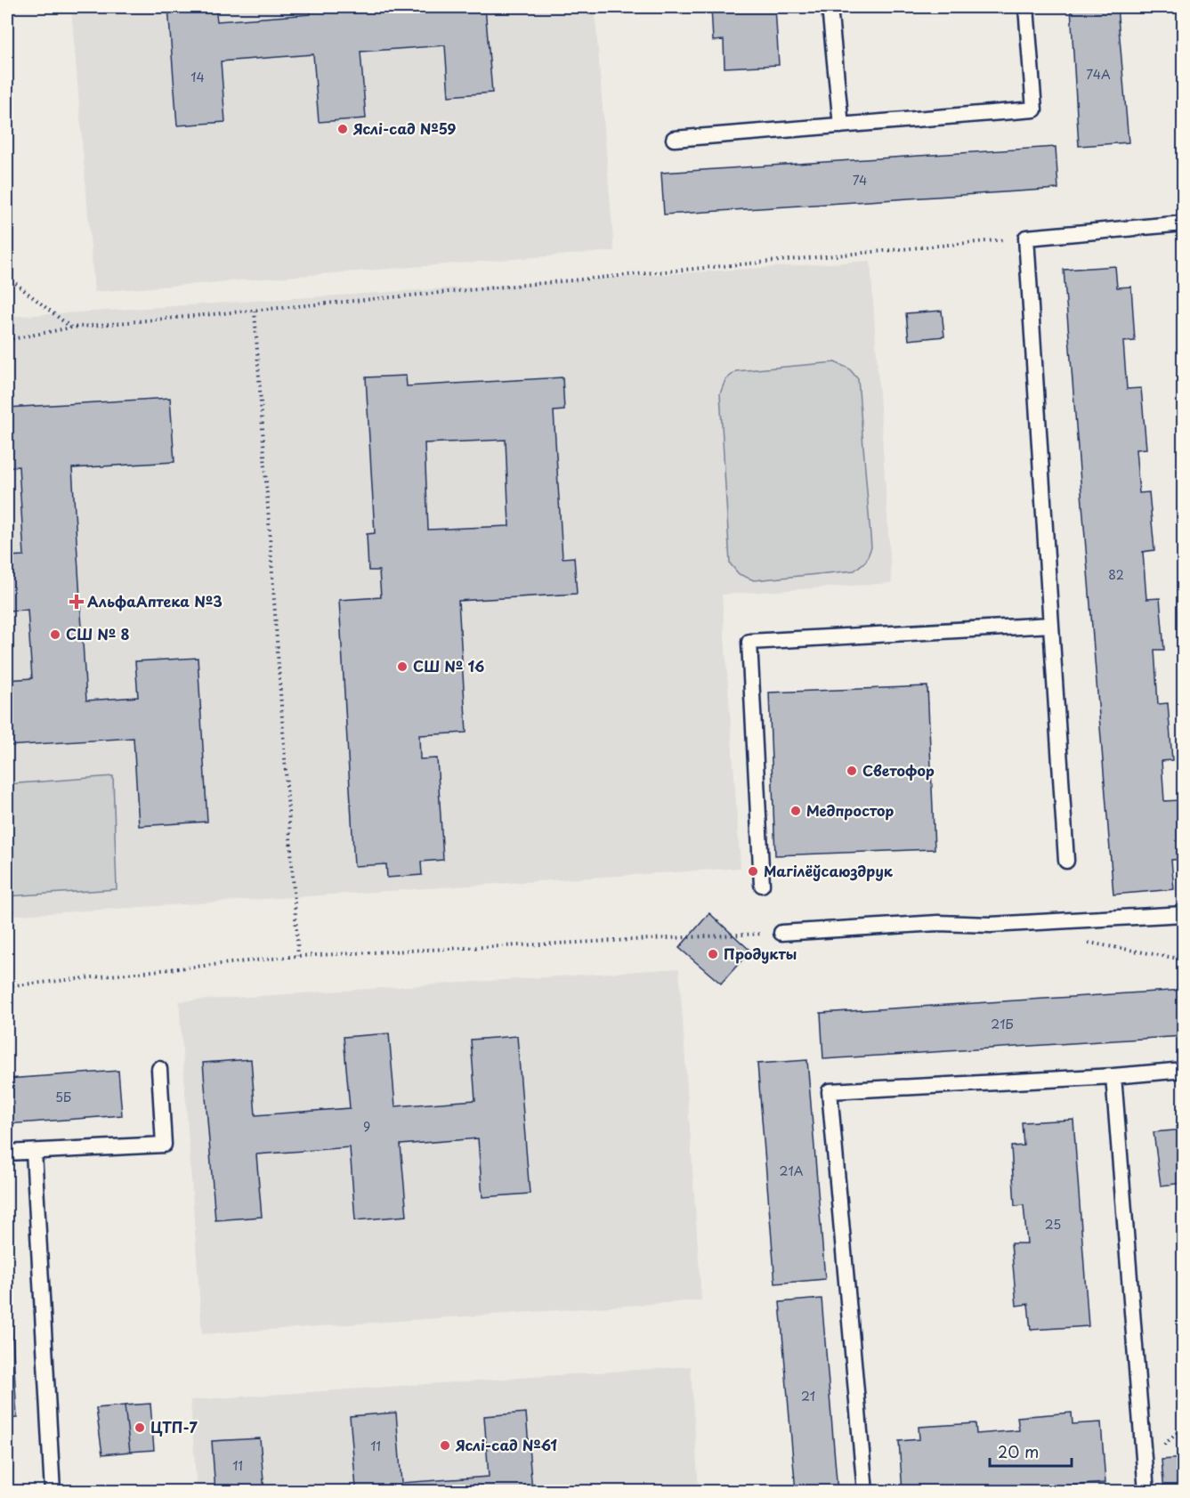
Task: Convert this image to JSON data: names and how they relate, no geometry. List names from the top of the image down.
{
  "places": {
    "other": [
      "Яслі-сад №59",
      "СШ № 8",
      "СШ № 16",
      "Светофор",
      "Медпростор",
      "Магілёўсаюздрук",
      "Продукты",
      "ЦТП-7",
      "Яслі-сад №61"
    ],
    "health": ["АльфаАптека №3"]
  },
  "house_numbers": [
    "74А",
    "14",
    "74",
    "82",
    "21Б",
    "5Б",
    "9",
    "21А",
    "25",
    "21",
    "11",
    "11"
  ],
  "scale_bar": "20 m"
}
